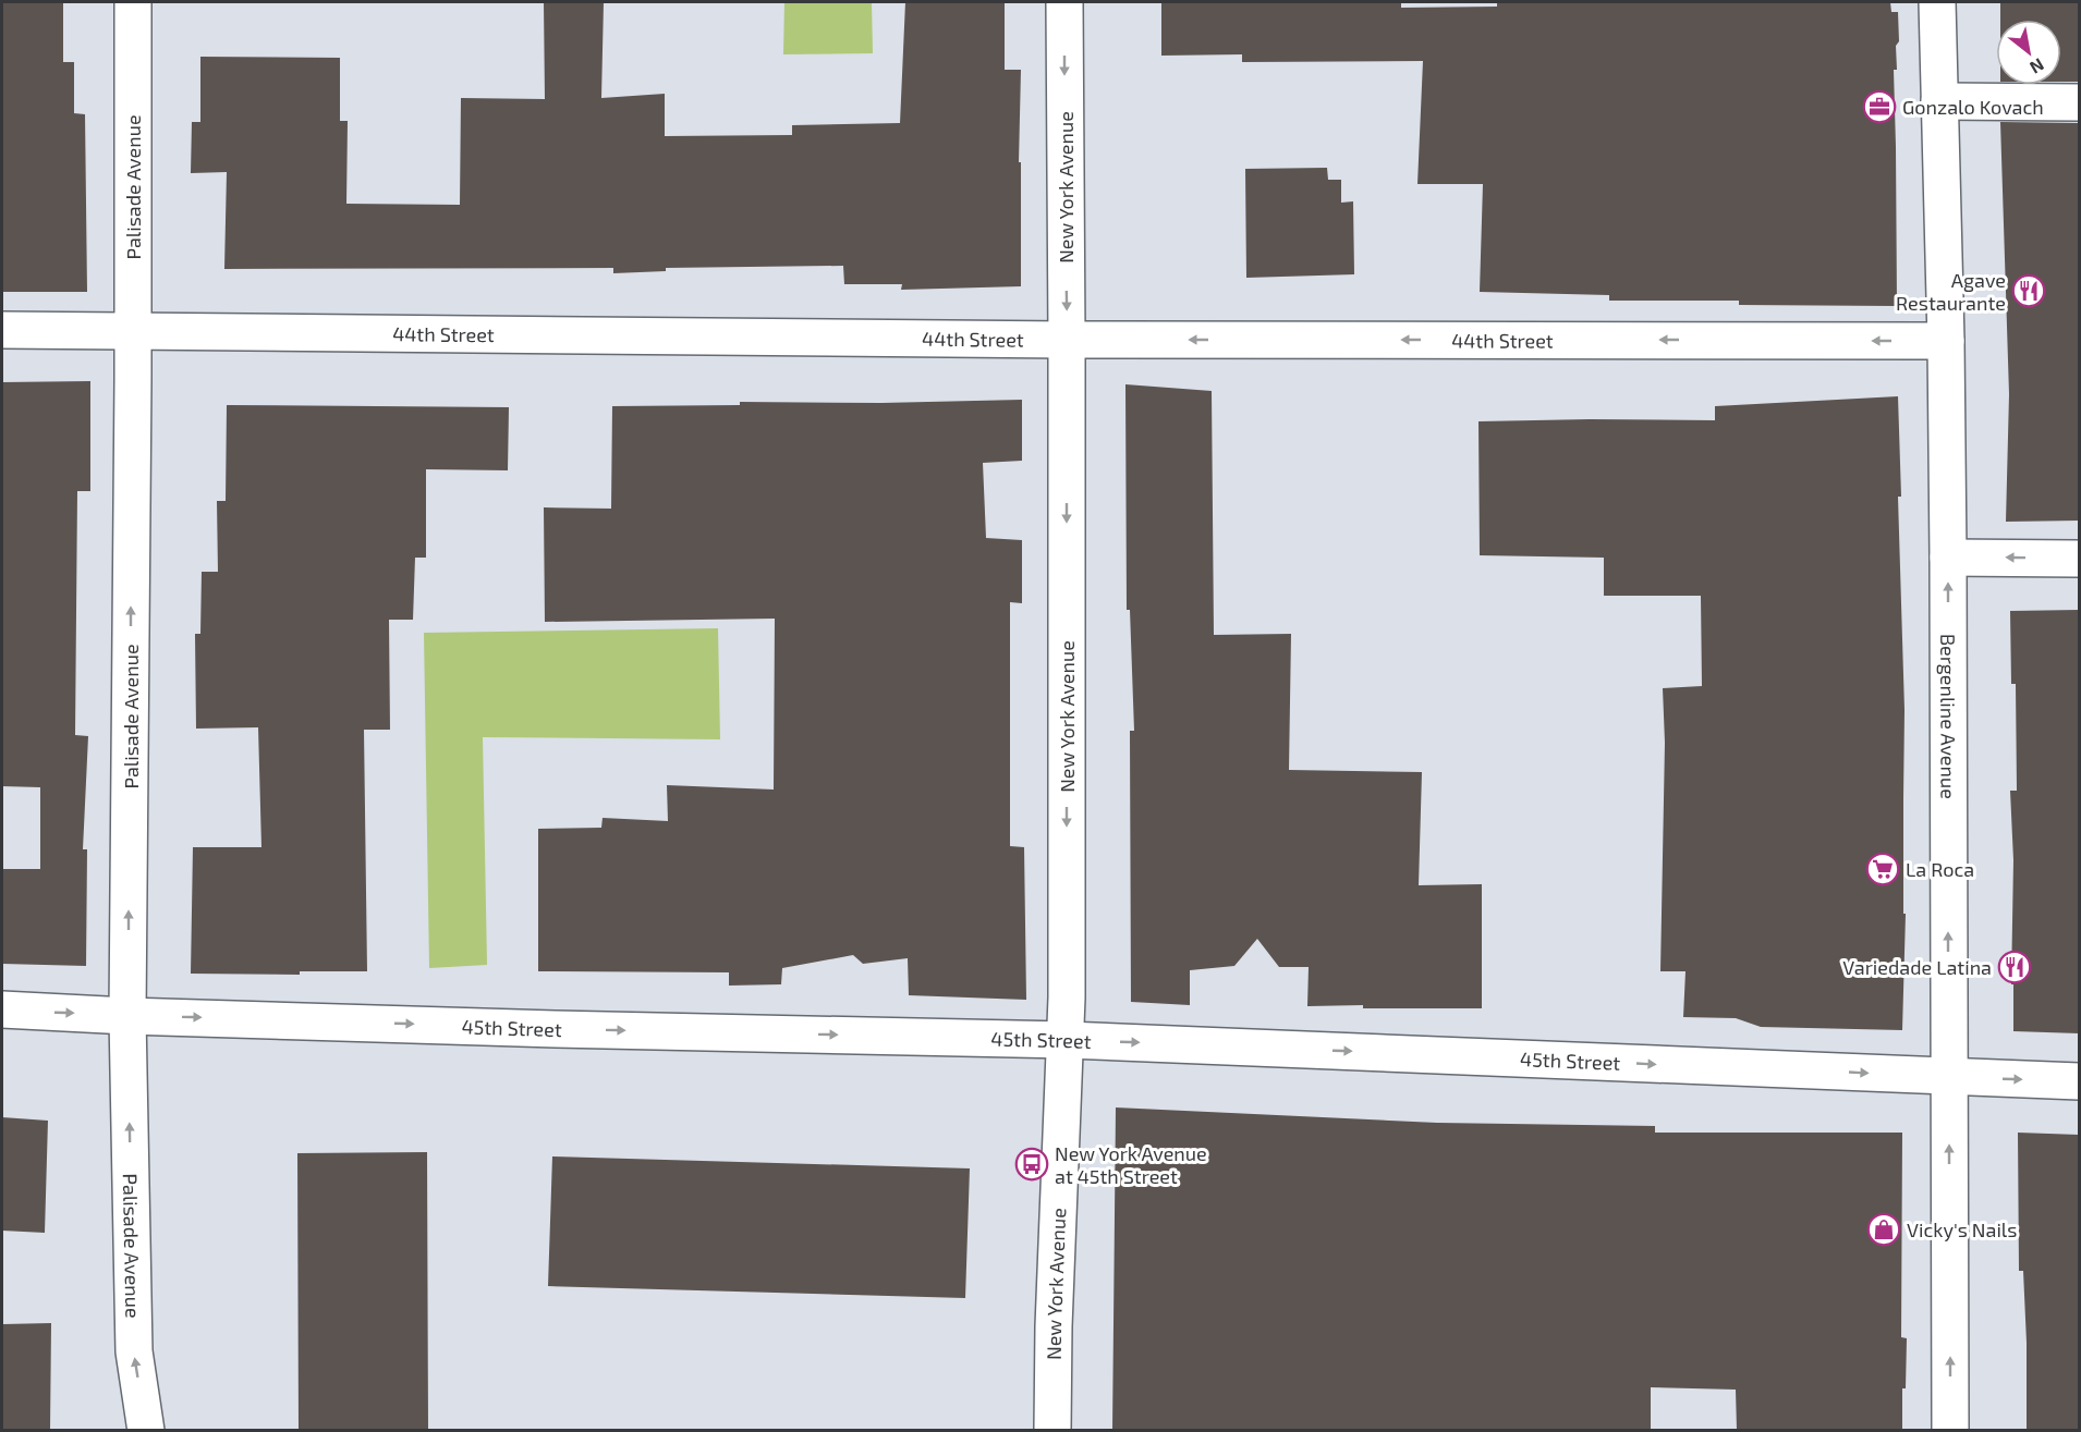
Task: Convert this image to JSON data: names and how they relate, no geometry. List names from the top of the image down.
{
  "streets": {
    "street": [
      "Palisade Avenue",
      "New York Avenue",
      "44th Street",
      "Bergenline Avenue",
      "45th Street"
    ]
  },
  "crossings": [
    ["Palisade Avenue", "44th Street"],
    ["Palisade Avenue", "45th Street"],
    ["New York Avenue", "44th Street"],
    ["New York Avenue", "45th Street"],
    ["44th Street", "Bergenline Avenue"],
    ["Bergenline Avenue", "45th Street"]
  ],
  "one_way": [
    "Palisade Avenue",
    "New York Avenue",
    "44th Street",
    "Bergenline Avenue",
    "45th Street"
  ],
  "places": {
    "office": ["Gonzalo Kovach"],
    "restaurant": ["Agave Restaurante", "Variedade Latina"],
    "supermarket": ["La Roca"],
    "bus stop": ["New York Avenue at 45th Street"],
    "shop": ["Vicky's Nails"]
  },
  "north": "bottom right"
}
